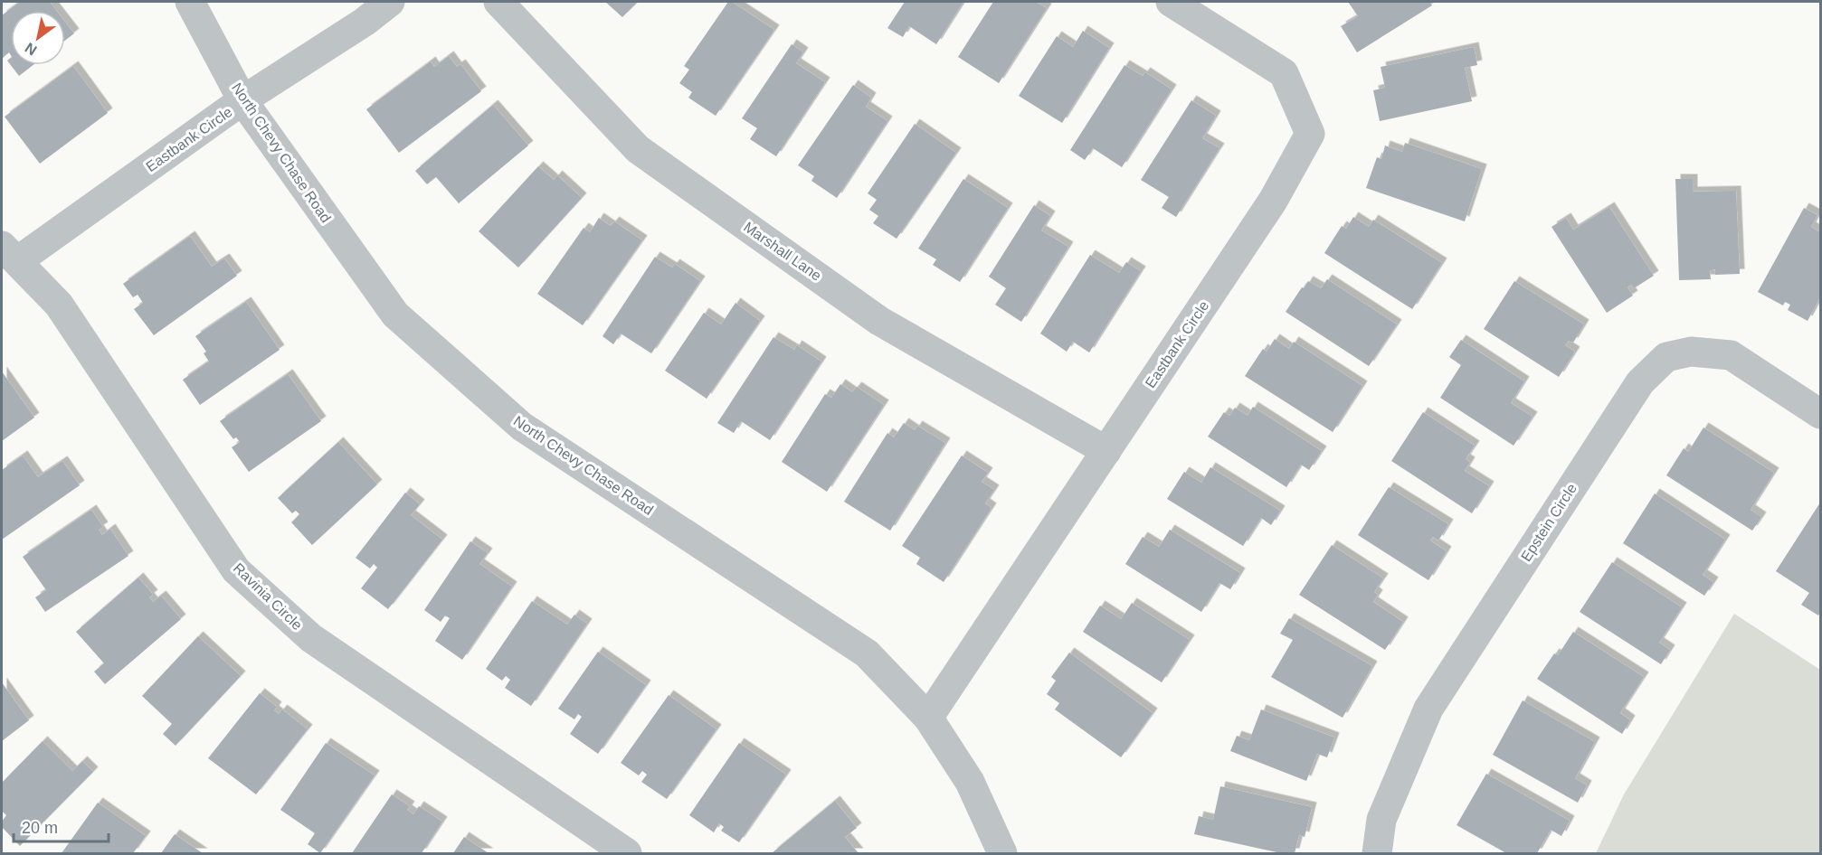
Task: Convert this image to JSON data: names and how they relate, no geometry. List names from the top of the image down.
{
  "streets": {
    "street": [
      "Eastbank Circle",
      "North Chevy Chase Road",
      "Marshall Lane",
      "Epstein Circle",
      "Ravinia Circle"
    ]
  },
  "crossings": [
    ["Eastbank Circle", "North Chevy Chase Road"],
    ["Eastbank Circle", "Marshall Lane"],
    ["Eastbank Circle", "Ravinia Circle"]
  ],
  "scale_bar": "20 m",
  "north": "bottom left"
}
